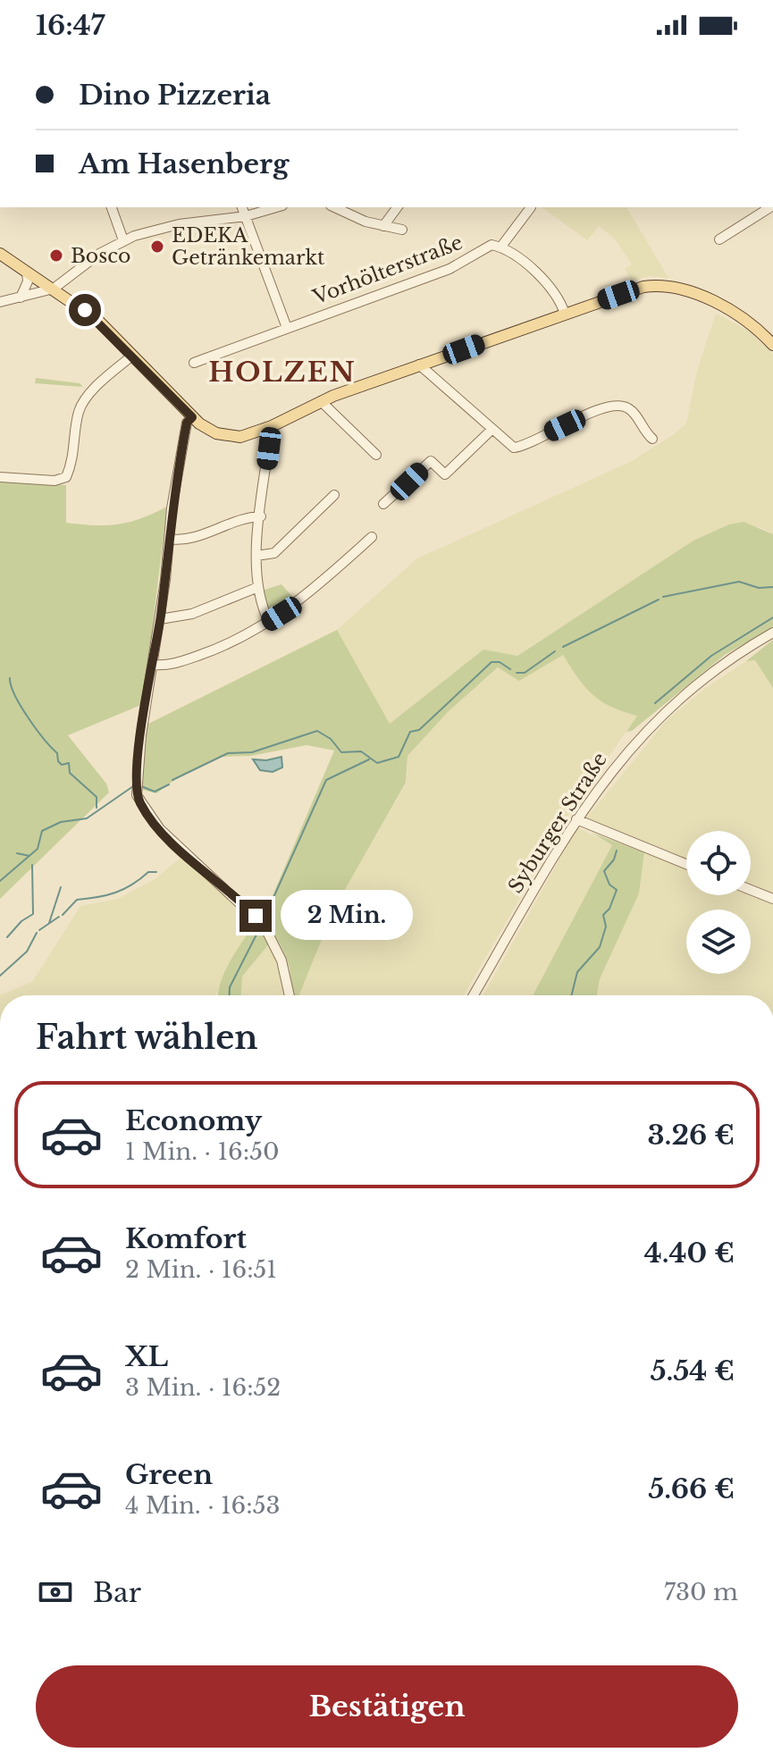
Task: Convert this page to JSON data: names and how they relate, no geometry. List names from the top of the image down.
{
  "streets": {
    "street": ["Vorhölterstraße", "Syburger Straße"]
  },
  "districts": ["HOLZEN"],
  "places": ["EDEKA Getränkemarkt", "Bosco"],
  "page": {
    "status": "16:47",
    "banner": ["Dino Pizzeria", "Am Hasenberg"],
    "bubble": "2 Min.",
    "heading": "Fahrt wählen",
    "list": [
      {
        "name": "Economy",
        "note": "1 Min. · 16:50",
        "value": "3.26 €"
      },
      {
        "name": "Komfort",
        "note": "2 Min. · 16:51",
        "value": "4.40 €"
      },
      {
        "name": "XL",
        "note": "3 Min. · 16:52",
        "value": "5.54 €"
      },
      {
        "name": "Green",
        "note": "4 Min. · 16:53",
        "value": "5.66 €"
      }
    ],
    "pay": ["Bar", "730 m"],
    "buttons": "Bestätigen"
  }
}
